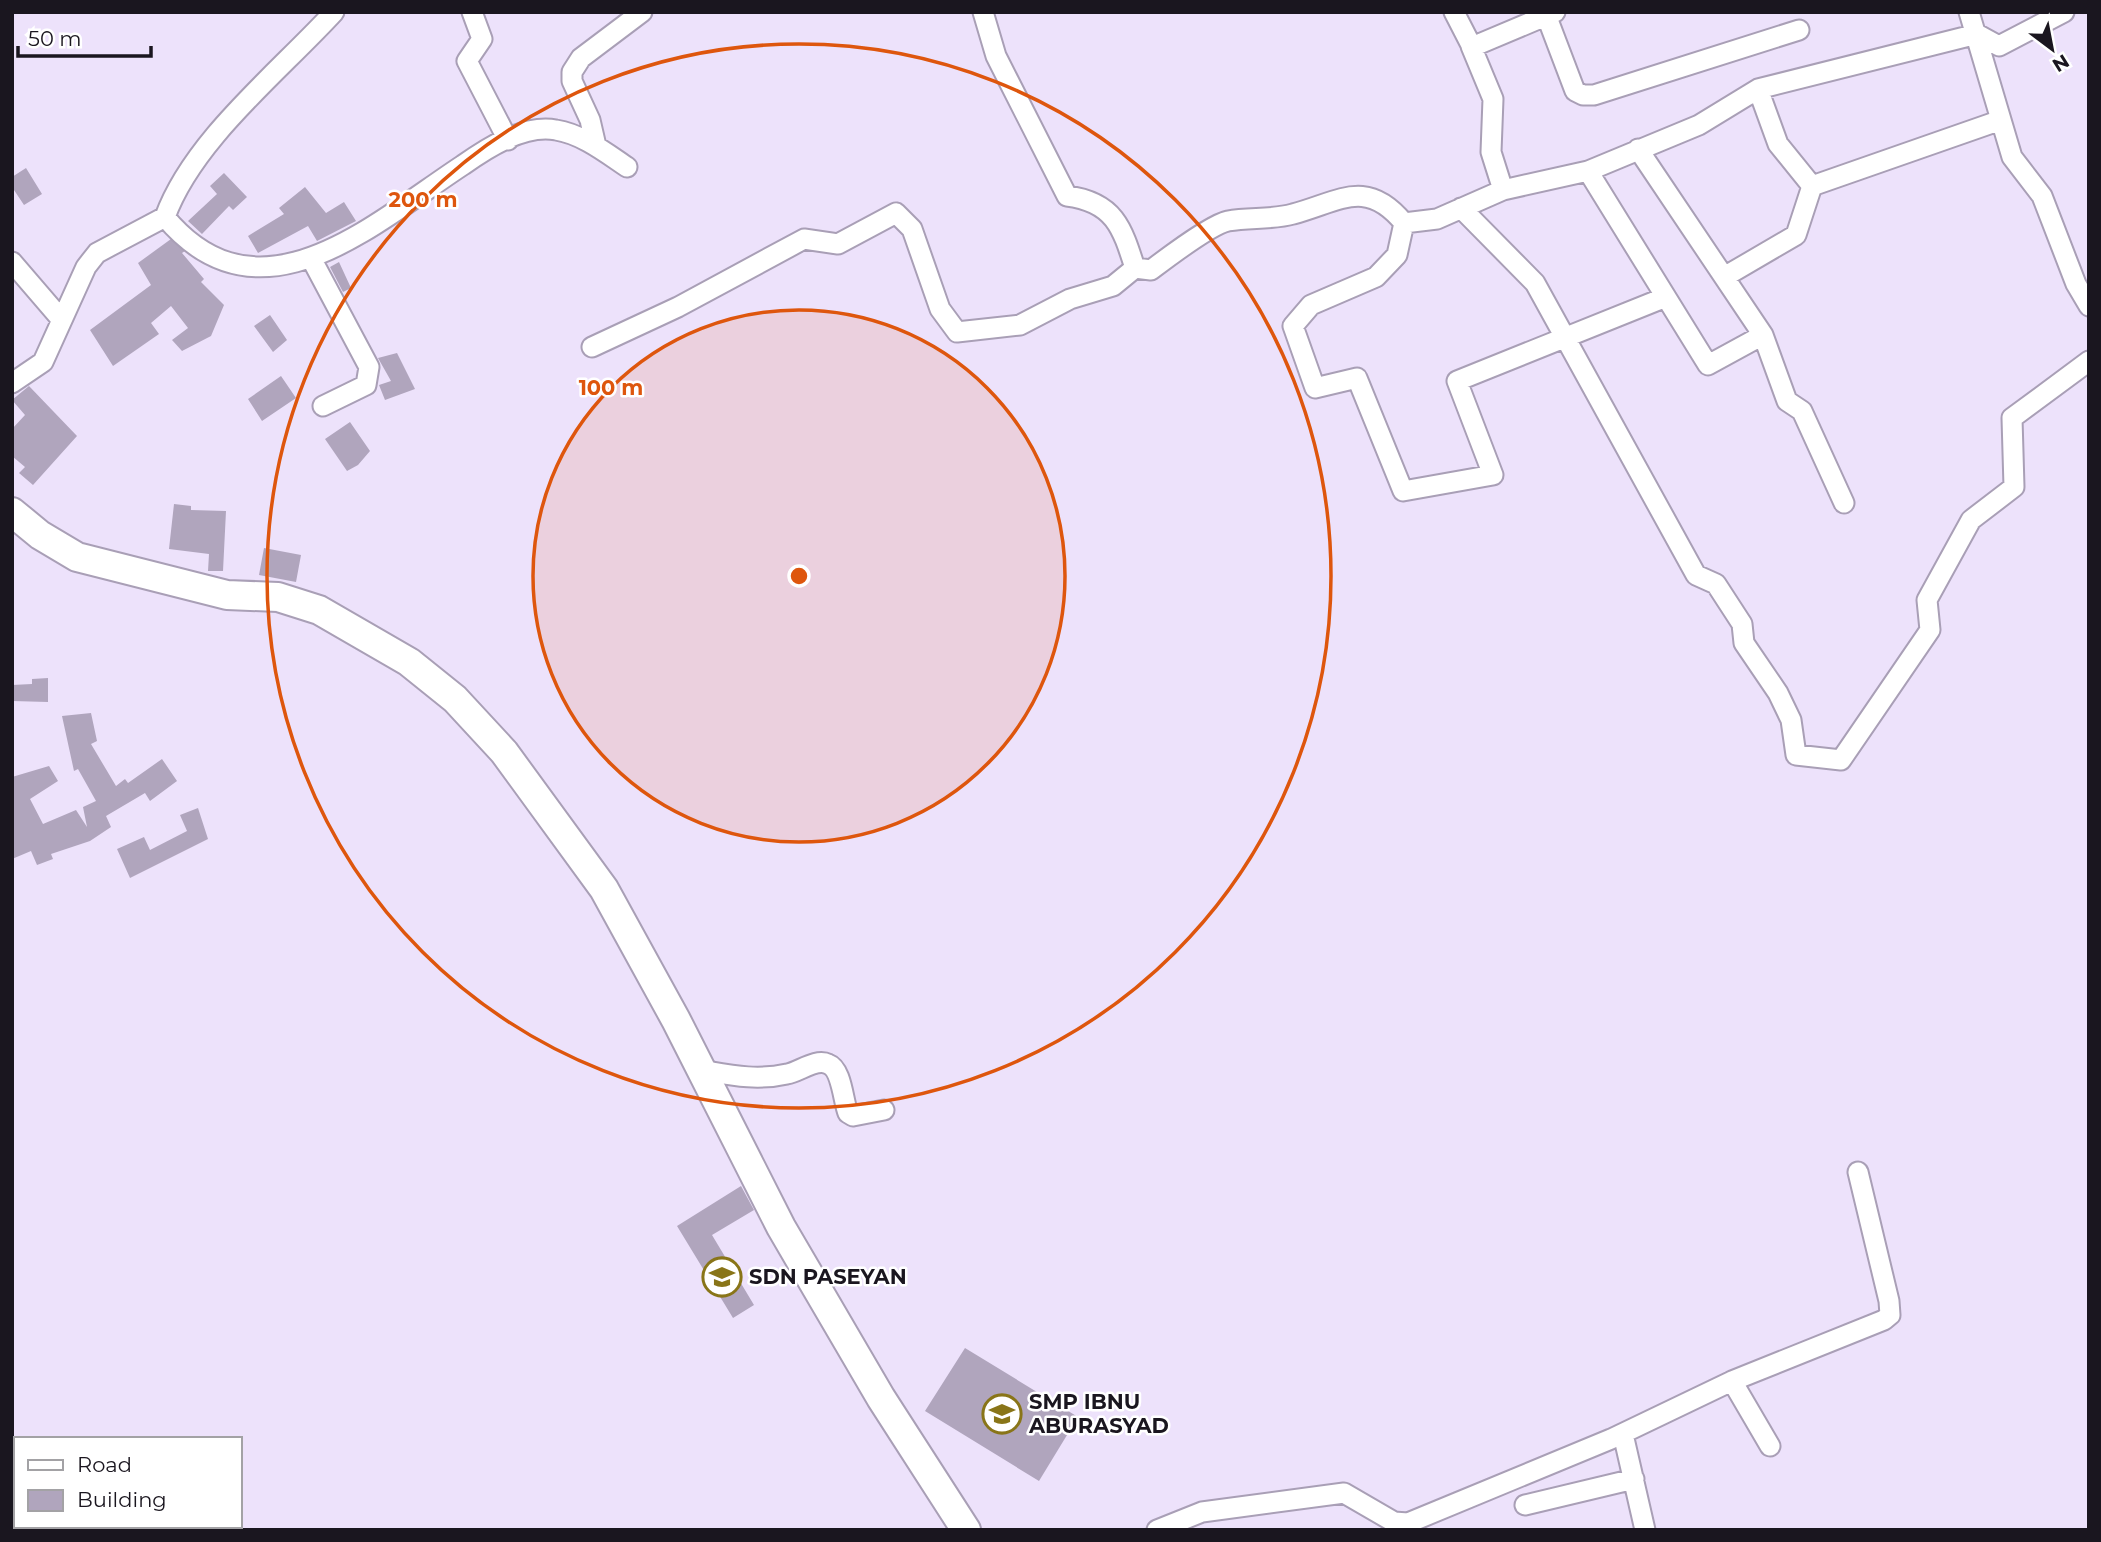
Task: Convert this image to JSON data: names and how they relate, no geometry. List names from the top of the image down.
{
  "places": {
    "school or university": ["SDN PASEYAN", "SMP IBNU ABURASYAD"]
  },
  "legend": ["Road", "Building"],
  "scale_bar": "50 m",
  "north": "bottom right",
  "rings": ["200 m", "100 m"]
}
